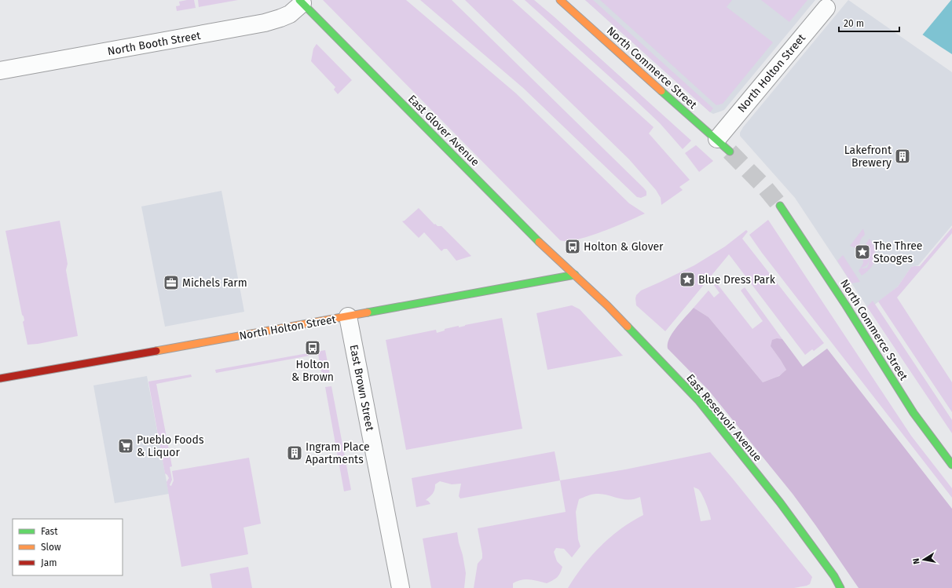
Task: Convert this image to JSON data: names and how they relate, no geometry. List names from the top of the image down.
{
  "streets": {
    "street": [
      "North Booth Street",
      "North Commerce Street",
      "North Holton Street",
      "East Glover Avenue",
      "East Brown Street",
      "East Reservoir Avenue"
    ]
  },
  "crossings": [
    ["North Booth Street", "East Glover Avenue"],
    ["North Commerce Street", "North Holton Street"],
    ["North Holton Street", "East Glover Avenue"],
    ["North Holton Street", "East Brown Street"],
    ["North Holton Street", "East Reservoir Avenue"],
    ["East Glover Avenue", "East Reservoir Avenue"]
  ],
  "places": {
    "building": ["Lakefront Brewery", "Ingram Place Apartments"],
    "bus stop": ["Holton & Glover", "Holton & Brown"],
    "place": ["The Three Stooges", "Blue Dress Park"],
    "office": ["Michels Farm"],
    "supermarket": ["Pueblo Foods & Liquor"]
  },
  "legend": ["Fast", "Slow", "Jam"],
  "scale_bar": "20 m",
  "north": "left"
}
